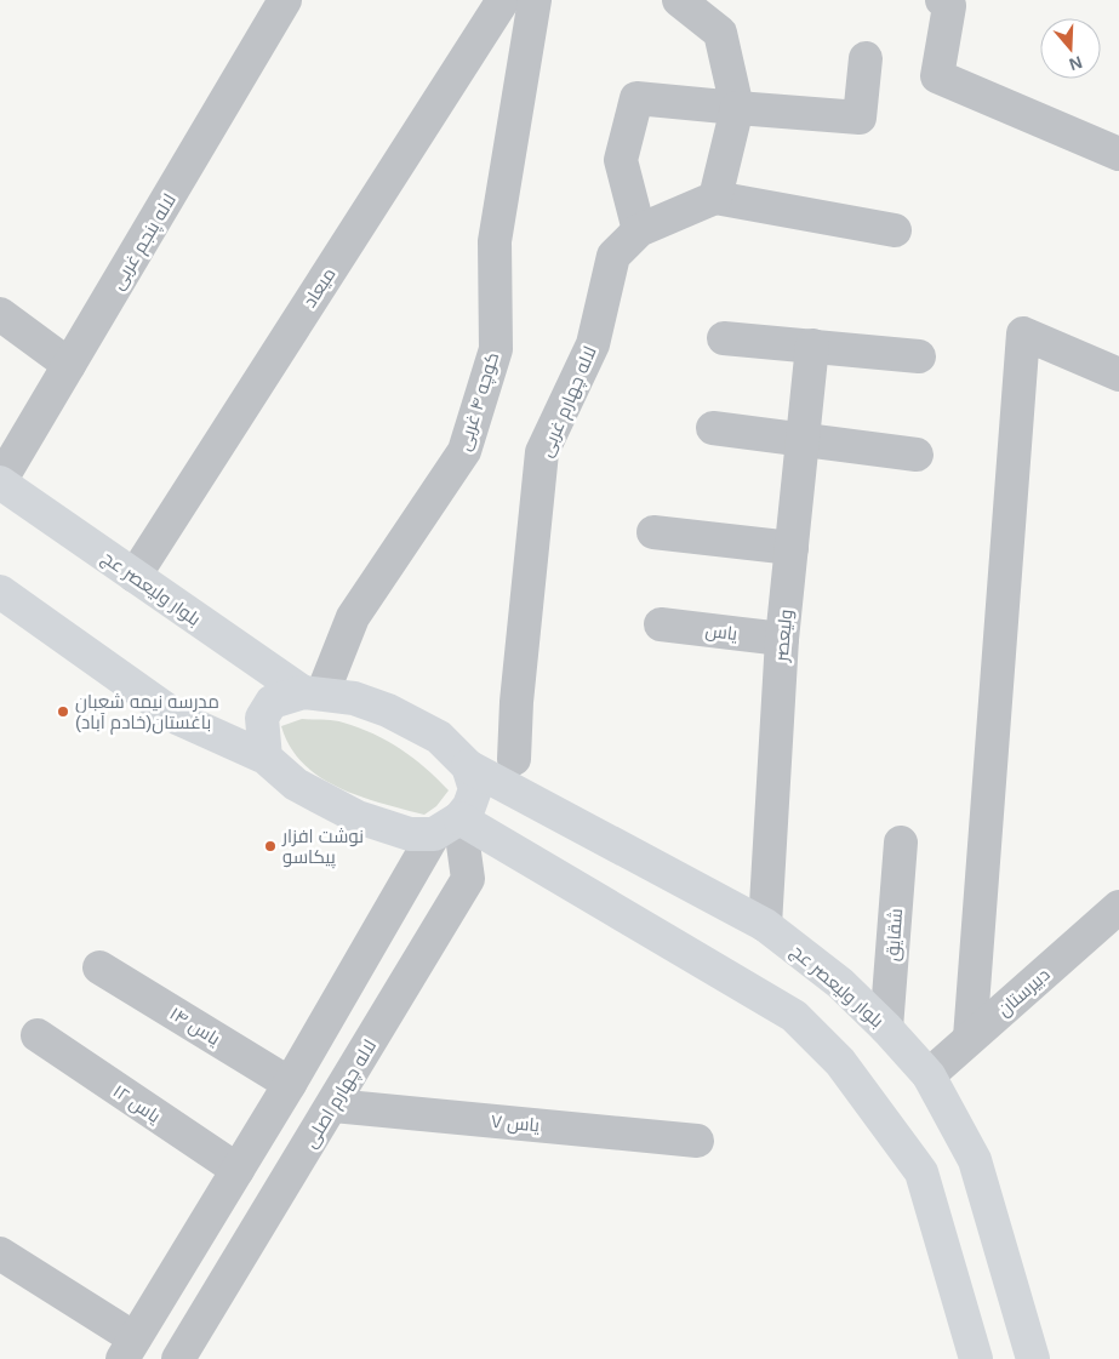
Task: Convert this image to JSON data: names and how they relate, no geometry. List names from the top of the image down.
{
  "streets": {
    "main road": ["بلوار ولیعصر عج"],
    "street": [
      "لاله پنجم غربی",
      "میعاد",
      "کوچه ۴ غربی",
      "لاله چهارم غربی",
      "یاس",
      "ولیعصر",
      "شقایق",
      "دبیرستان",
      "یاس ۱۴",
      "لاله چهارم اصلی",
      "یاس ۱۲",
      "یاس ۷"
    ]
  },
  "crossings": [
    ["لاله پنجم غربی", "بلوار ولیعصر عج"],
    ["میعاد", "بلوار ولیعصر عج"],
    ["کوچه ۴ غربی", "بلوار ولیعصر عج"],
    ["بلوار ولیعصر عج", "ولیعصر"],
    ["بلوار ولیعصر عج", "شقایق"],
    ["بلوار ولیعصر عج", "دبیرستان"],
    ["یاس", "ولیعصر"],
    ["لاله چهارم اصلی", "یاس ۷"]
  ],
  "places": ["مدرسه نیمه شعبان باغستان(خادم آباد)", "نوشت افزار پیکاسو"],
  "north": "bottom"
}
